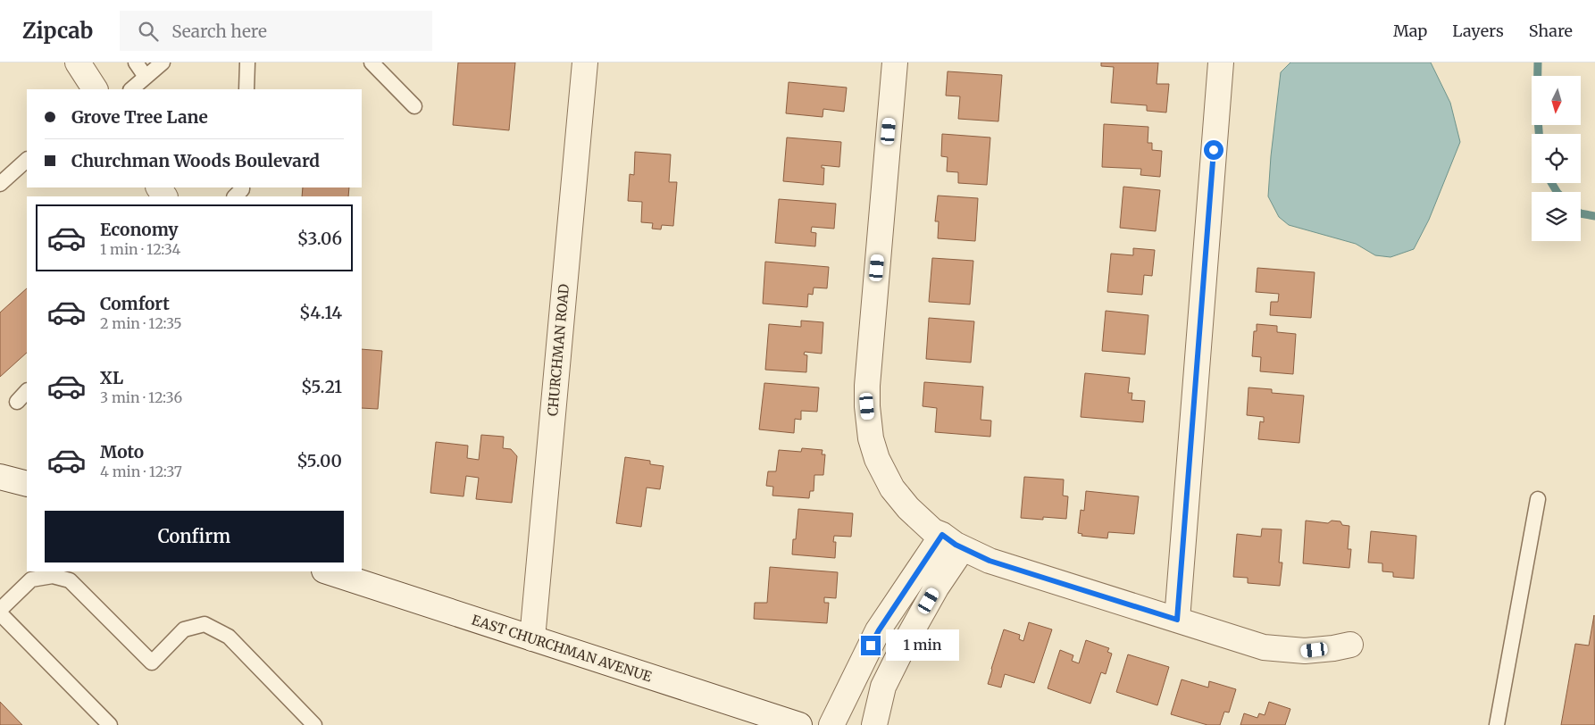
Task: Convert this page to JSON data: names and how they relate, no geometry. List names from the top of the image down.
{
  "streets": {
    "street": ["CHURCHMAN ROAD", "EAST CHURCHMAN AVENUE"]
  },
  "crossings": [
    ["CHURCHMAN ROAD", "EAST CHURCHMAN AVENUE"]
  ],
  "north": "bottom",
  "page": {
    "header": "Zipcab",
    "search": "Search here",
    "nav": ["Map", "Layers", "Share"],
    "banner": ["Grove Tree Lane", "Churchman Woods Boulevard"],
    "list": [
      {
        "name": "Economy",
        "note": "1 min · 12:34",
        "value": "$3.06"
      },
      {
        "name": "Comfort",
        "note": "2 min · 12:35",
        "value": "$4.14"
      },
      {
        "name": "XL",
        "note": "3 min · 12:36",
        "value": "$5.21"
      },
      {
        "name": "Moto",
        "note": "4 min · 12:37",
        "value": "$5.00"
      }
    ],
    "buttons": "Confirm",
    "bubble": "1 min"
  }
}
